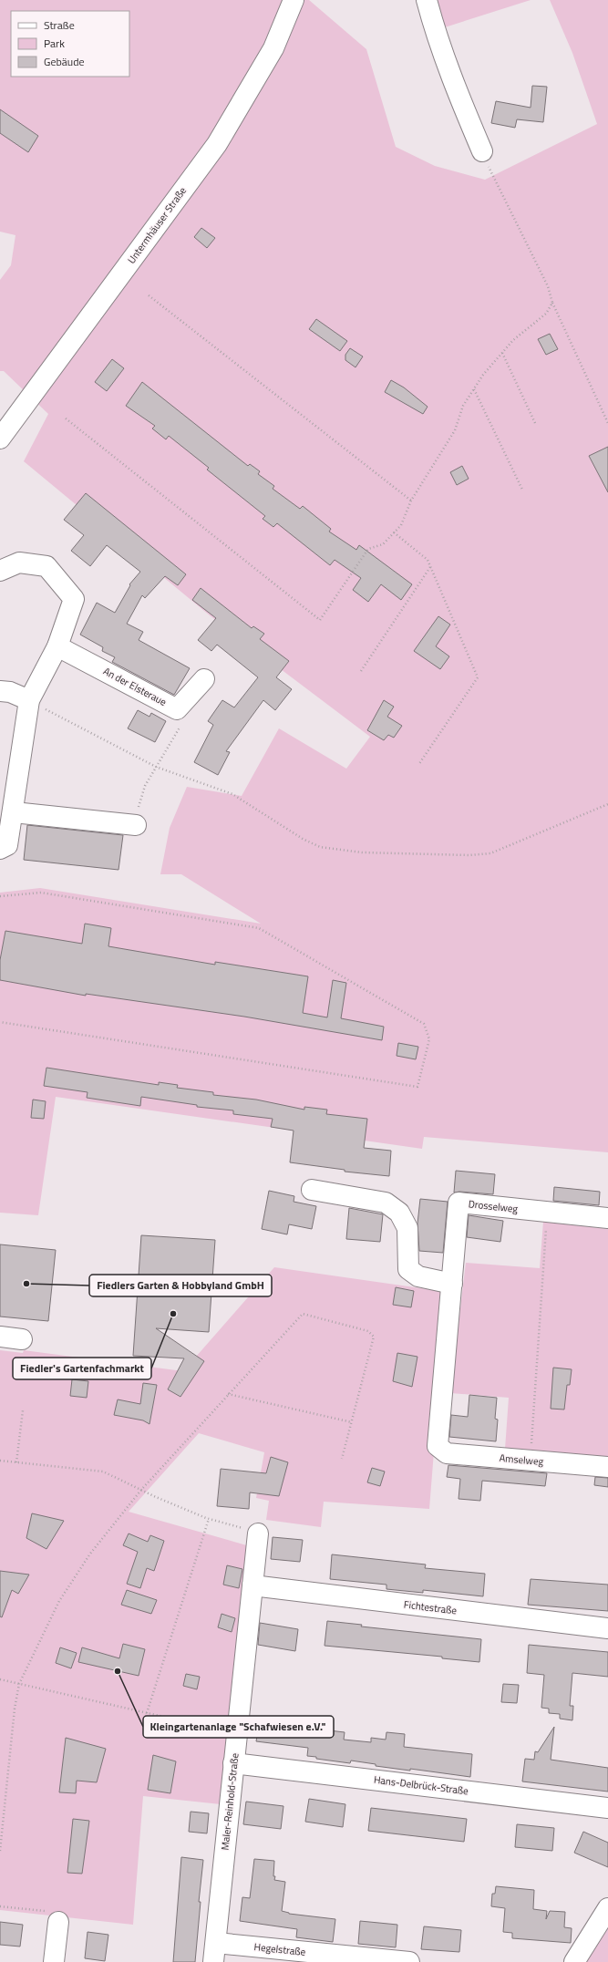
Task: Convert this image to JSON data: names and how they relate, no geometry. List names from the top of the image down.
{
  "streets": {
    "street": [
      "Untermhäuser Straße",
      "An der Elsteraue",
      "Drosselweg",
      "Amselweg",
      "Fichtestraße",
      "Hans-Delbrück-Straße",
      "Maler-Reinhold-Straße",
      "Hegelstraße"
    ]
  },
  "crossings": [
    ["Drosselweg", "Amselweg"],
    ["Fichtestraße", "Maler-Reinhold-Straße"],
    ["Hans-Delbrück-Straße", "Maler-Reinhold-Straße"],
    ["Maler-Reinhold-Straße", "Hegelstraße"]
  ],
  "places": ["Fiedlers Garten & Hobbyland GmbH", "Fiedler's Gartenfachmarkt", "Kleingartenanlage \"Schafwiesen e.V.\""],
  "legend": ["Straße", "Park", "Gebäude"]
}
